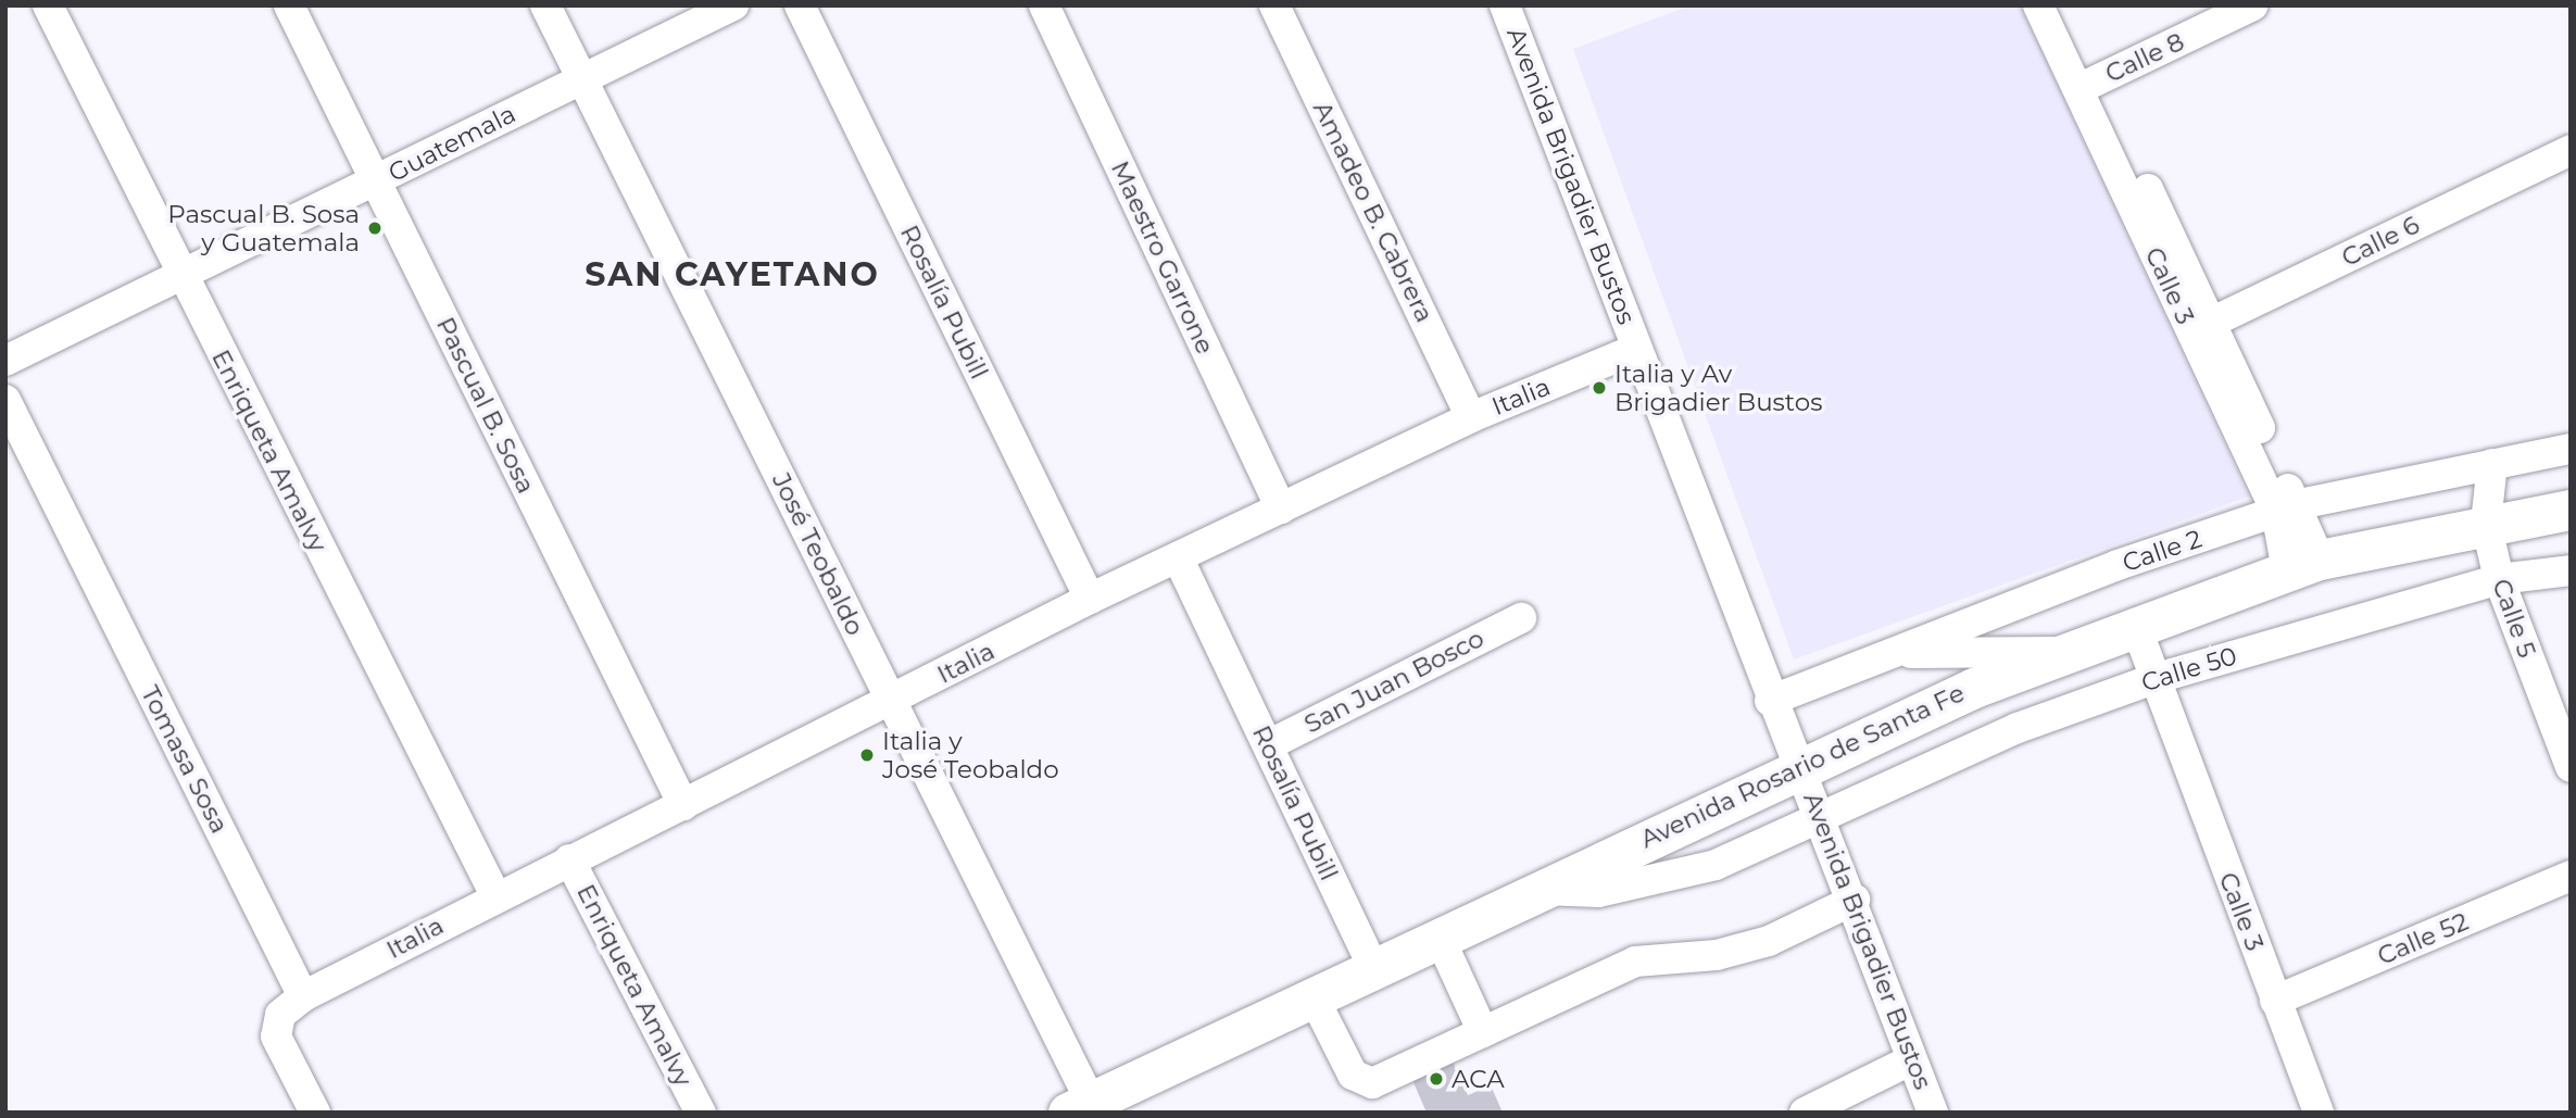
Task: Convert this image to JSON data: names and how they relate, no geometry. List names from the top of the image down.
{
  "streets": {
    "main road": ["Avenida Rosario de Santa Fe"],
    "street": [
      "Calle 8",
      "Guatemala",
      "Avenida Brigadier Bustos",
      "Amadeo B. Cabrera",
      "Calle 6",
      "Maestro Garrone",
      "Calle 3",
      "Rosalía Pubill",
      "Italia",
      "Pascual B. Sosa",
      "Enriqueta Amalvy",
      "Calle 2",
      "José Teobaldo",
      "Calle 5",
      "Calle 50",
      "San Juan Bosco",
      "Tomasa Sosa",
      "Calle 52"
    ]
  },
  "crossings": [
    ["Calle 8", "Calle 3"],
    ["Guatemala", "Pascual B. Sosa"],
    ["Guatemala", "Enriqueta Amalvy"],
    ["Guatemala", "José Teobaldo"],
    ["Avenida Brigadier Bustos", "Italia"],
    ["Avenida Brigadier Bustos", "Calle 2"],
    ["Avenida Brigadier Bustos", "Calle 50"],
    ["Avenida Brigadier Bustos", "Avenida Rosario de Santa Fe"],
    ["Amadeo B. Cabrera", "Italia"],
    ["Calle 6", "Calle 3"],
    ["Maestro Garrone", "Italia"],
    ["Calle 3", "Calle 2"],
    ["Calle 3", "Calle 50"],
    ["Calle 3", "Avenida Rosario de Santa Fe"],
    ["Calle 3", "Calle 52"],
    ["Rosalía Pubill", "Italia"],
    ["Rosalía Pubill", "San Juan Bosco"],
    ["Rosalía Pubill", "Avenida Rosario de Santa Fe"],
    ["Italia", "Pascual B. Sosa"],
    ["Italia", "Enriqueta Amalvy"],
    ["Italia", "José Teobaldo"],
    ["Italia", "Tomasa Sosa"],
    ["Calle 2", "Calle 5"],
    ["José Teobaldo", "Avenida Rosario de Santa Fe"],
    ["Calle 5", "Calle 50"],
    ["Calle 5", "Avenida Rosario de Santa Fe"],
    ["Calle 50", "Avenida Rosario de Santa Fe"]
  ],
  "districts": ["SAN CAYETANO"],
  "places": [
    "Pascual B. Sosa y Guatemala",
    "Italia y Av Brigadier Bustos",
    "Italia y José Teobaldo",
    "ACA"
  ]
}
